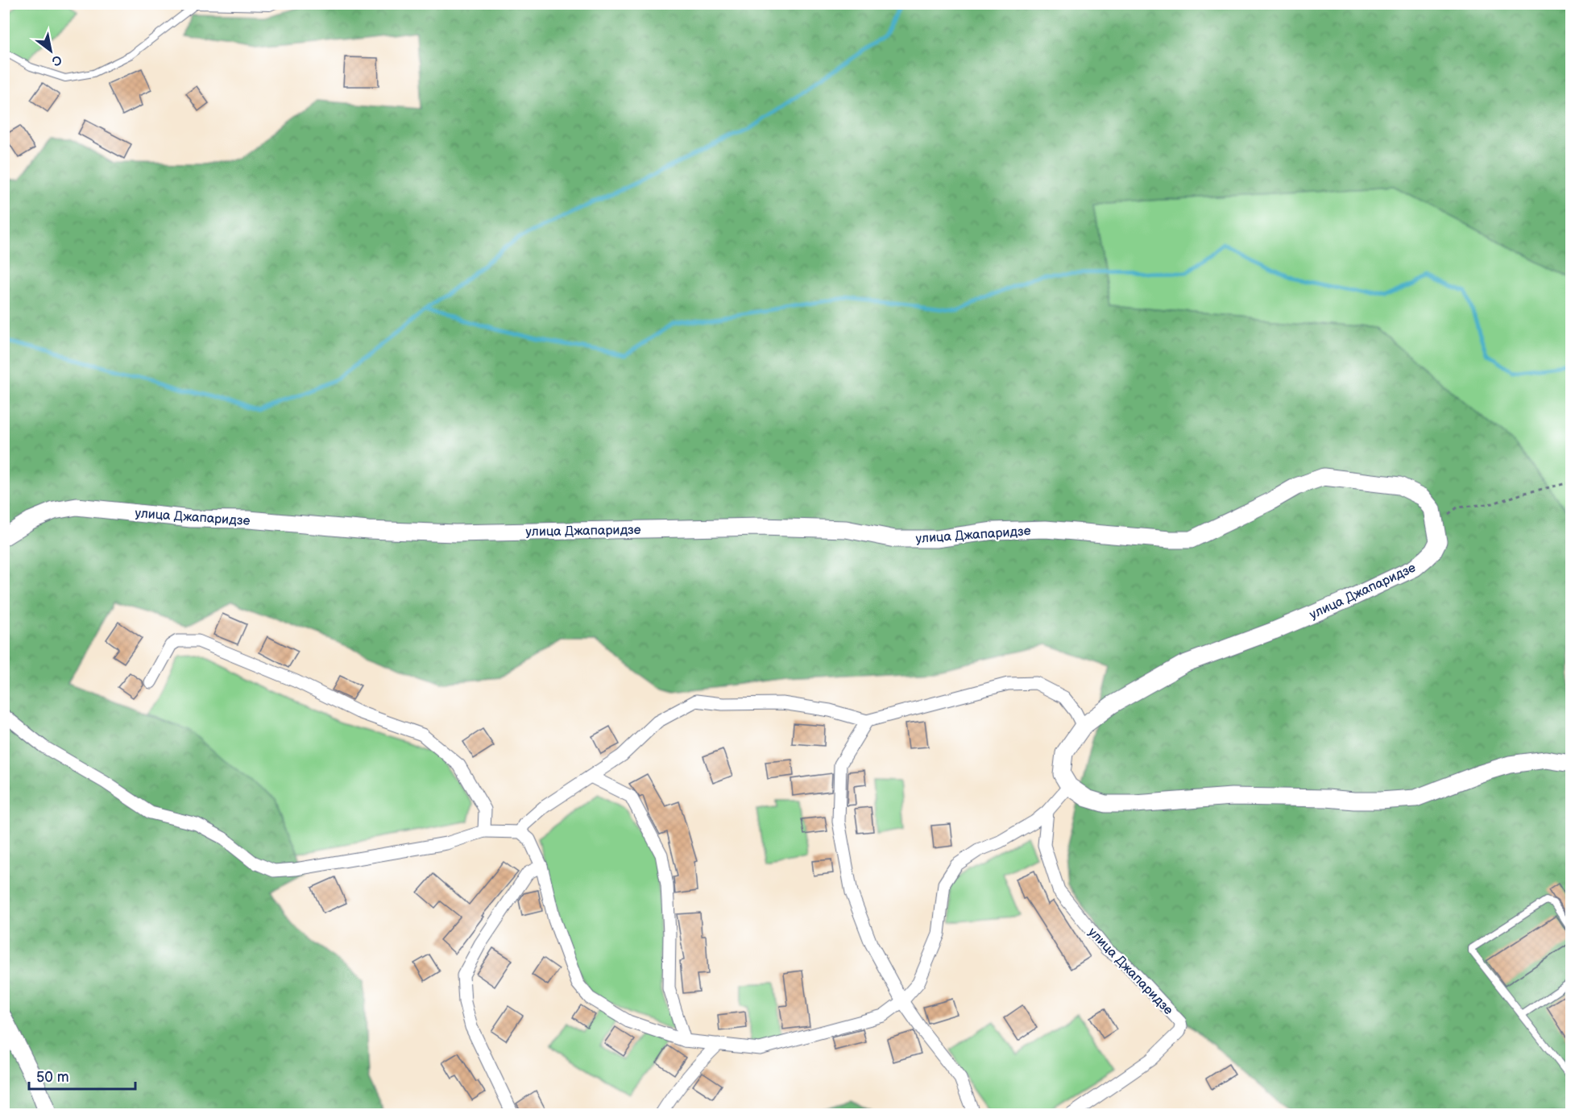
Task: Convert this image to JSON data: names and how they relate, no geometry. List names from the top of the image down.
{
  "streets": {
    "street": ["улица Джапаридзе"]
  },
  "scale_bar": "50 m",
  "north": "bottom right"
}
